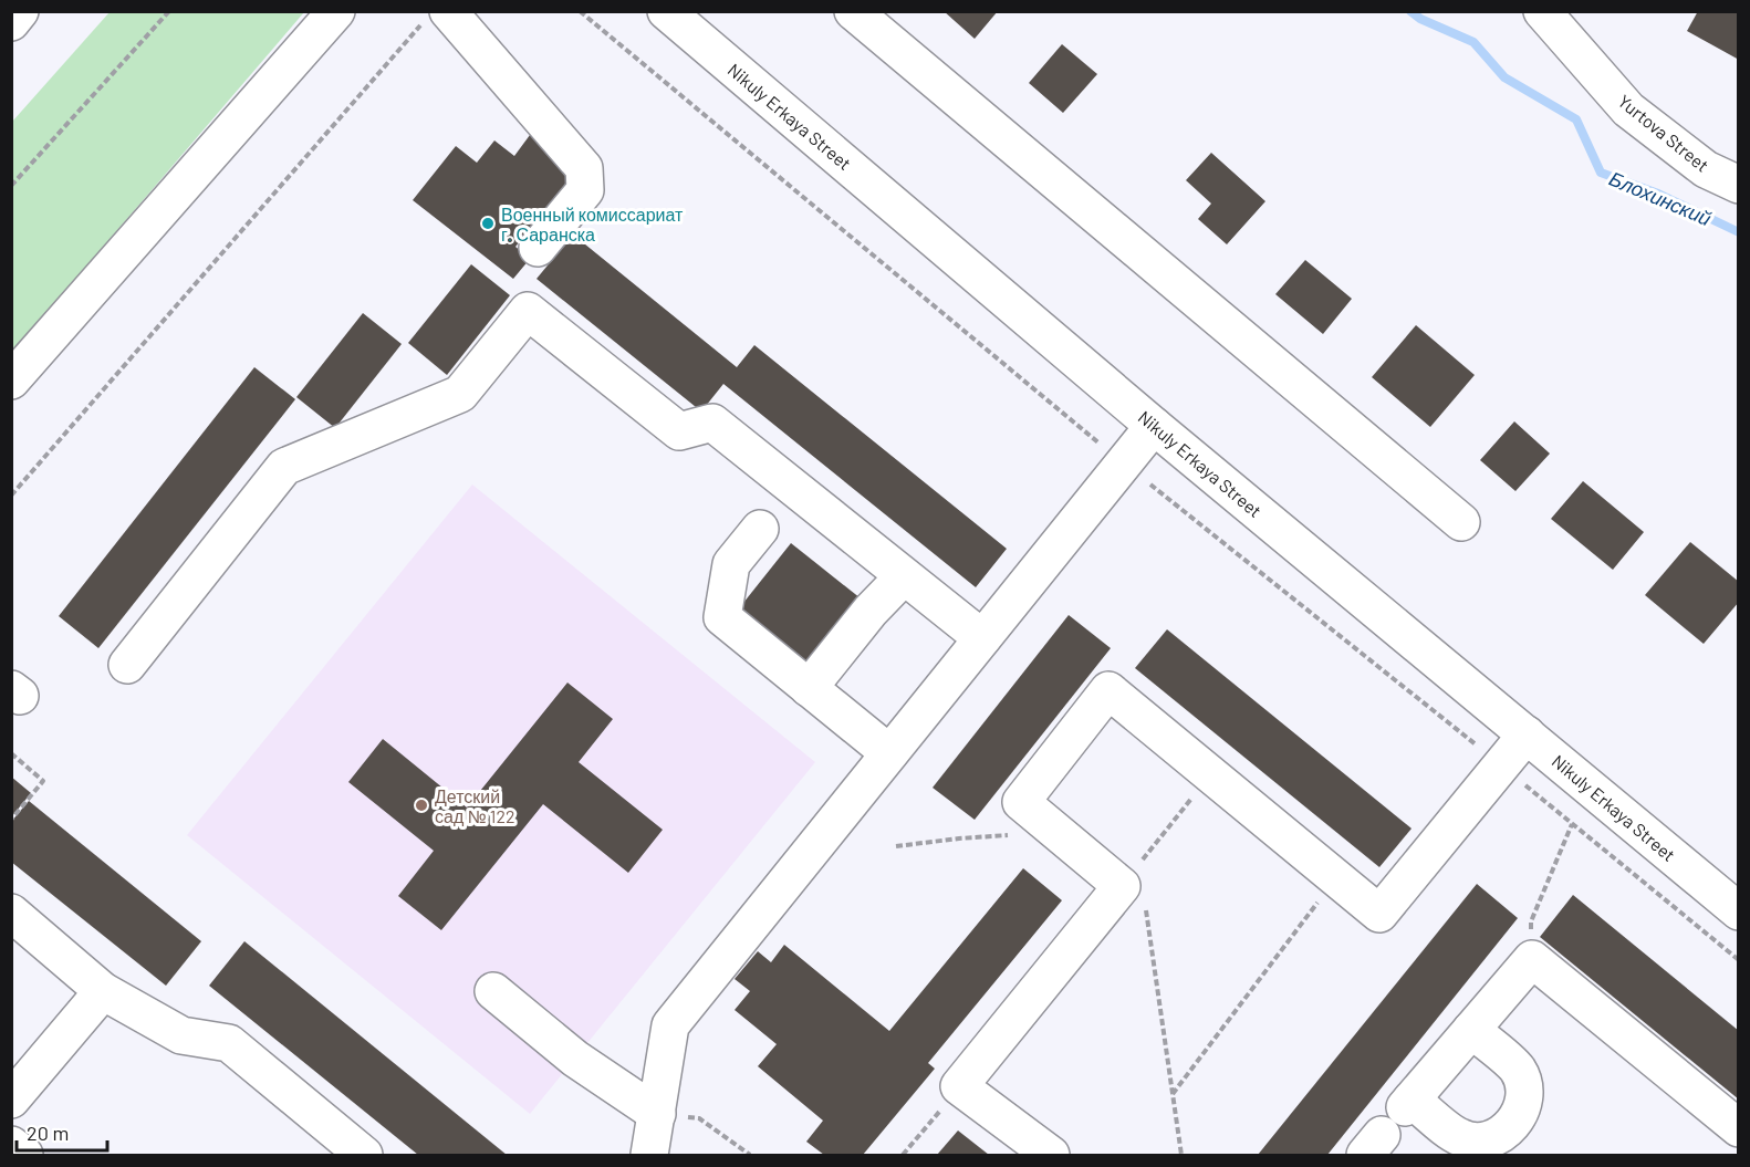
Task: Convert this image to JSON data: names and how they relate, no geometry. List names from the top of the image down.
{
  "streets": {
    "street": ["Nikuly Erkaya Street", "Yurtova Street"]
  },
  "water": ["Блохинский"],
  "places": ["Военный комиссариат г. Саранска", "Детский сад № 122"],
  "scale_bar": "20 m"
}
